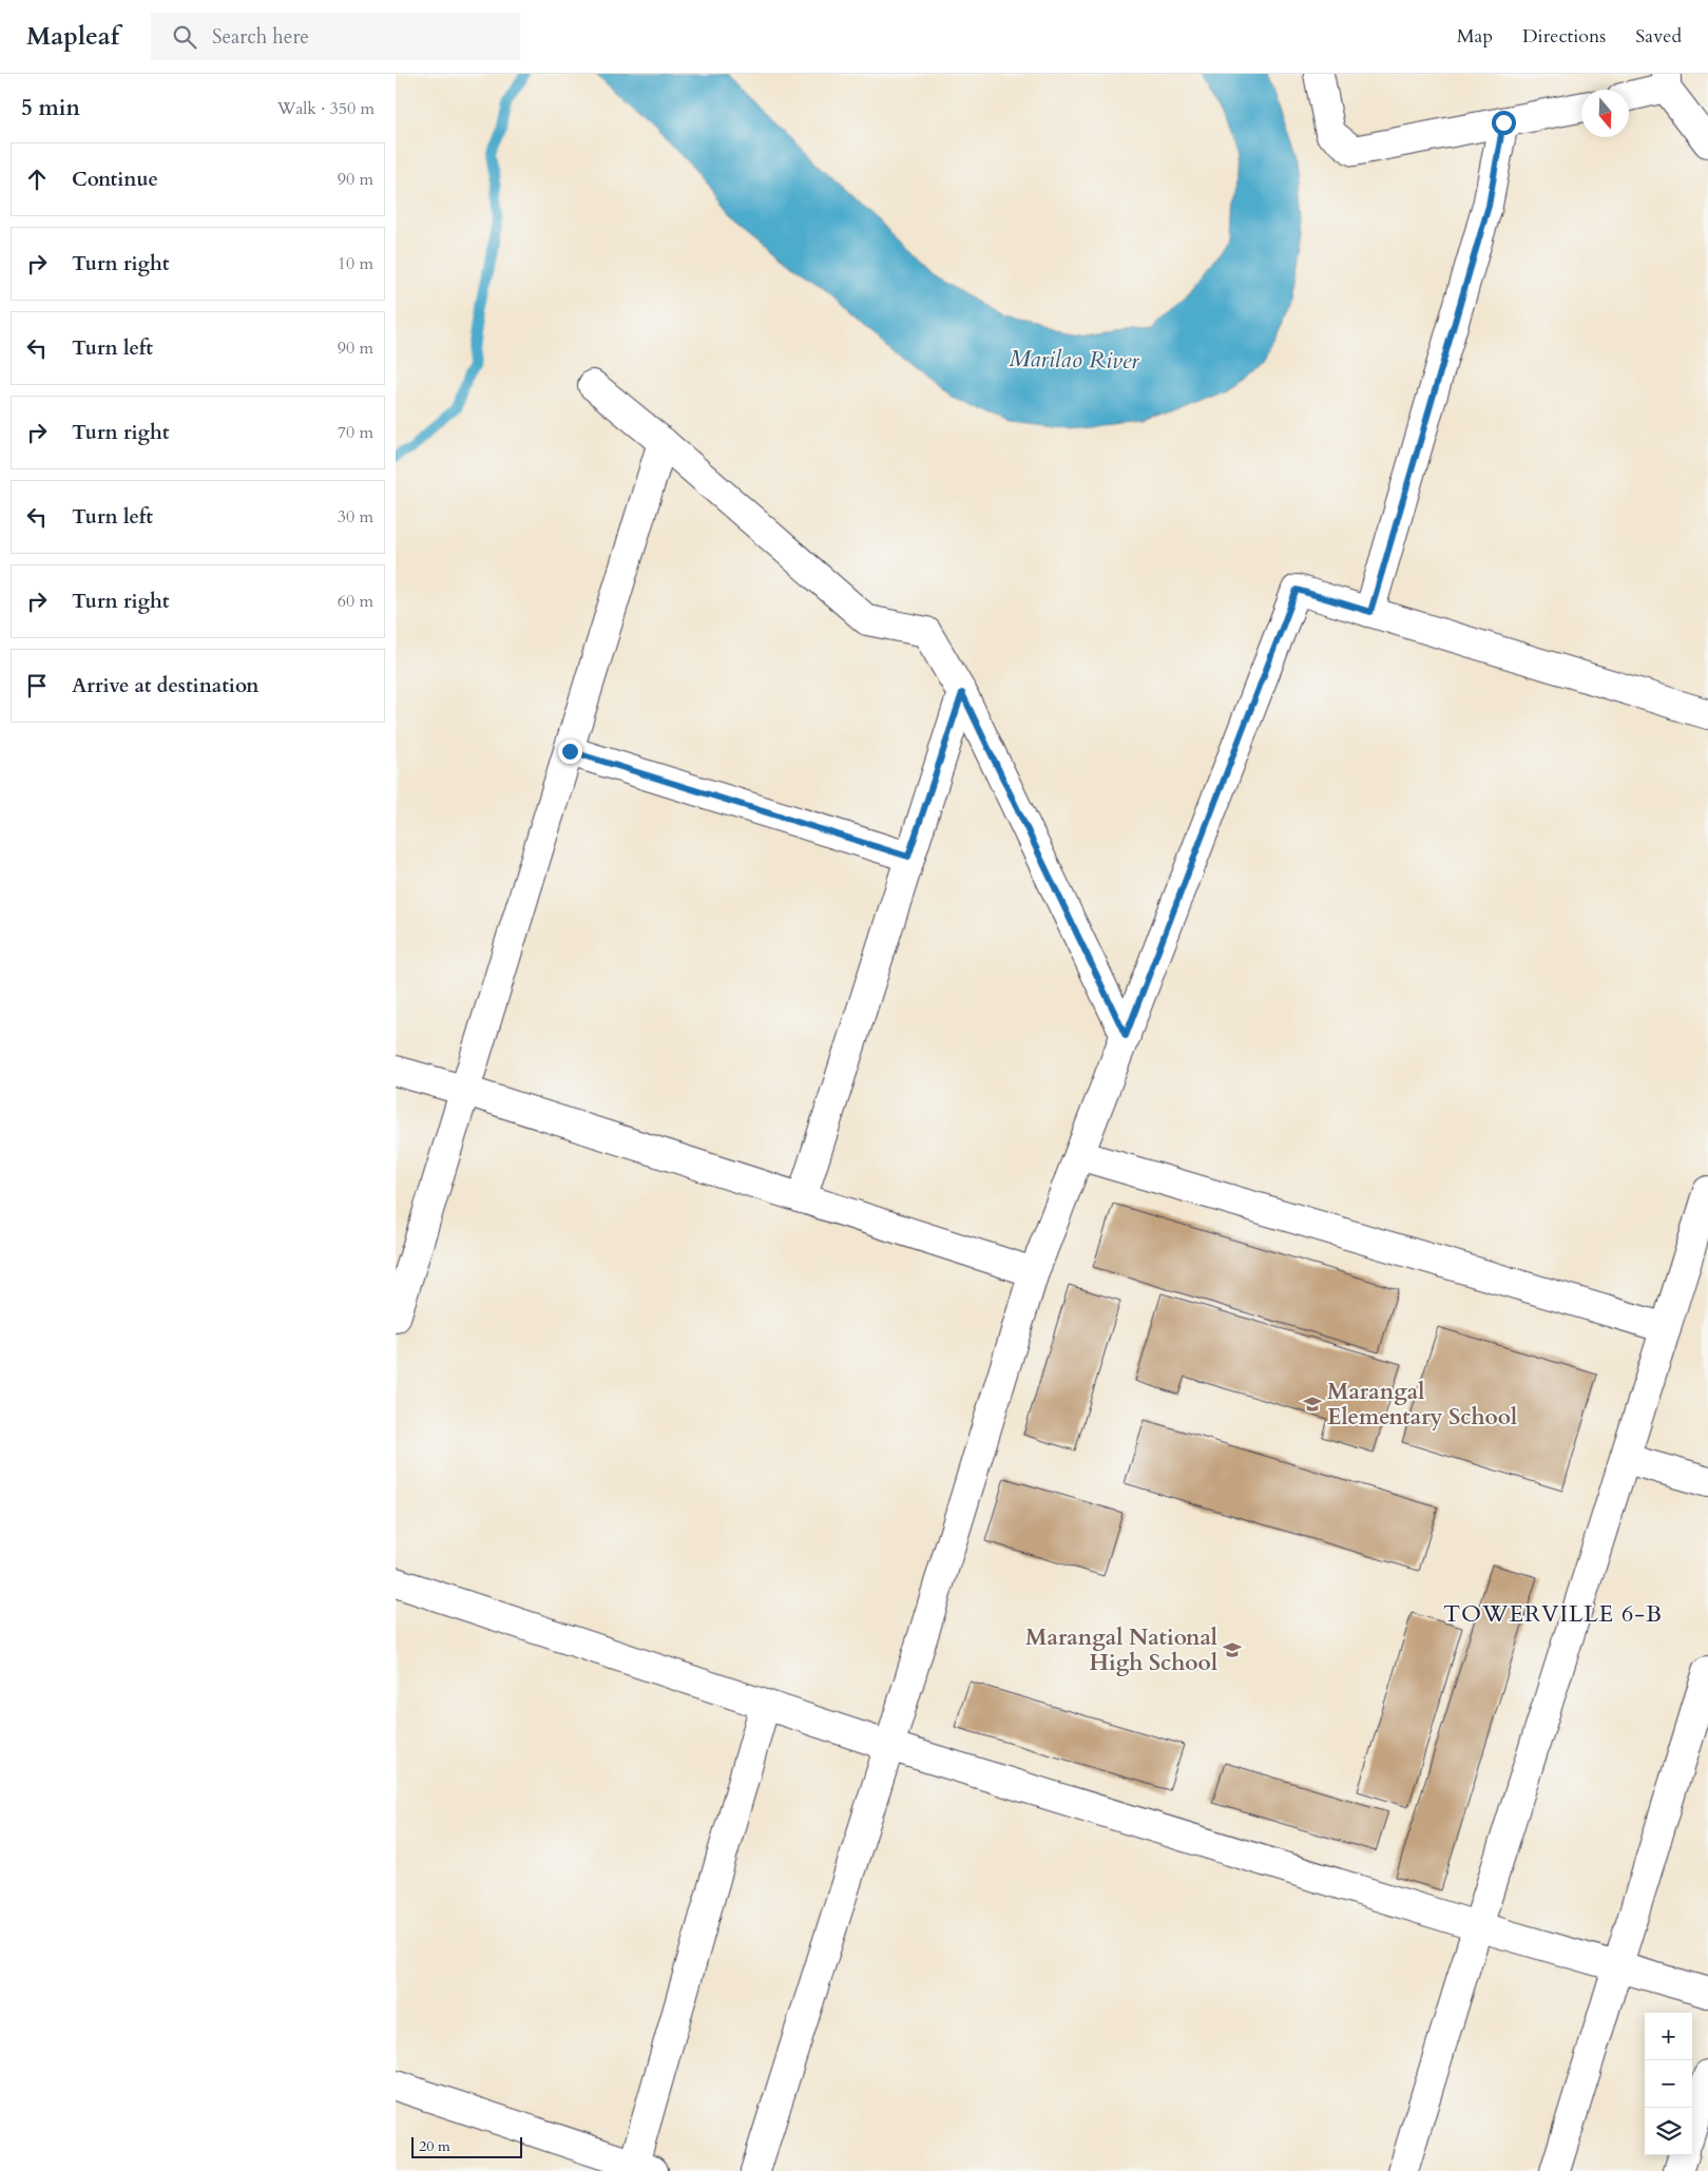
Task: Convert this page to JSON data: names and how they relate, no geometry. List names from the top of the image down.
{
  "districts": ["TOWERVILLE 6-B"],
  "water": ["Marilao River"],
  "places": {
    "school or university": ["Marangal Elementary School", "Marangal National High School"]
  },
  "scale_bar": "20 m",
  "north": "bottom",
  "page": {
    "header": "Mapleaf",
    "search": "Search here",
    "nav": ["Map", "Directions", "Saved"],
    "heading": ["5 min", "Walk · 350 m"],
    "list": [
      ["Continue", "90 m"],
      ["Turn right", "10 m"],
      ["Turn left", "90 m"],
      ["Turn right", "70 m"],
      ["Turn left", "30 m"],
      ["Turn right", "60 m"],
      "Arrive at destination"
    ],
    "map_buttons": ["+", "−"],
    "scale": "20 m"
  }
}
